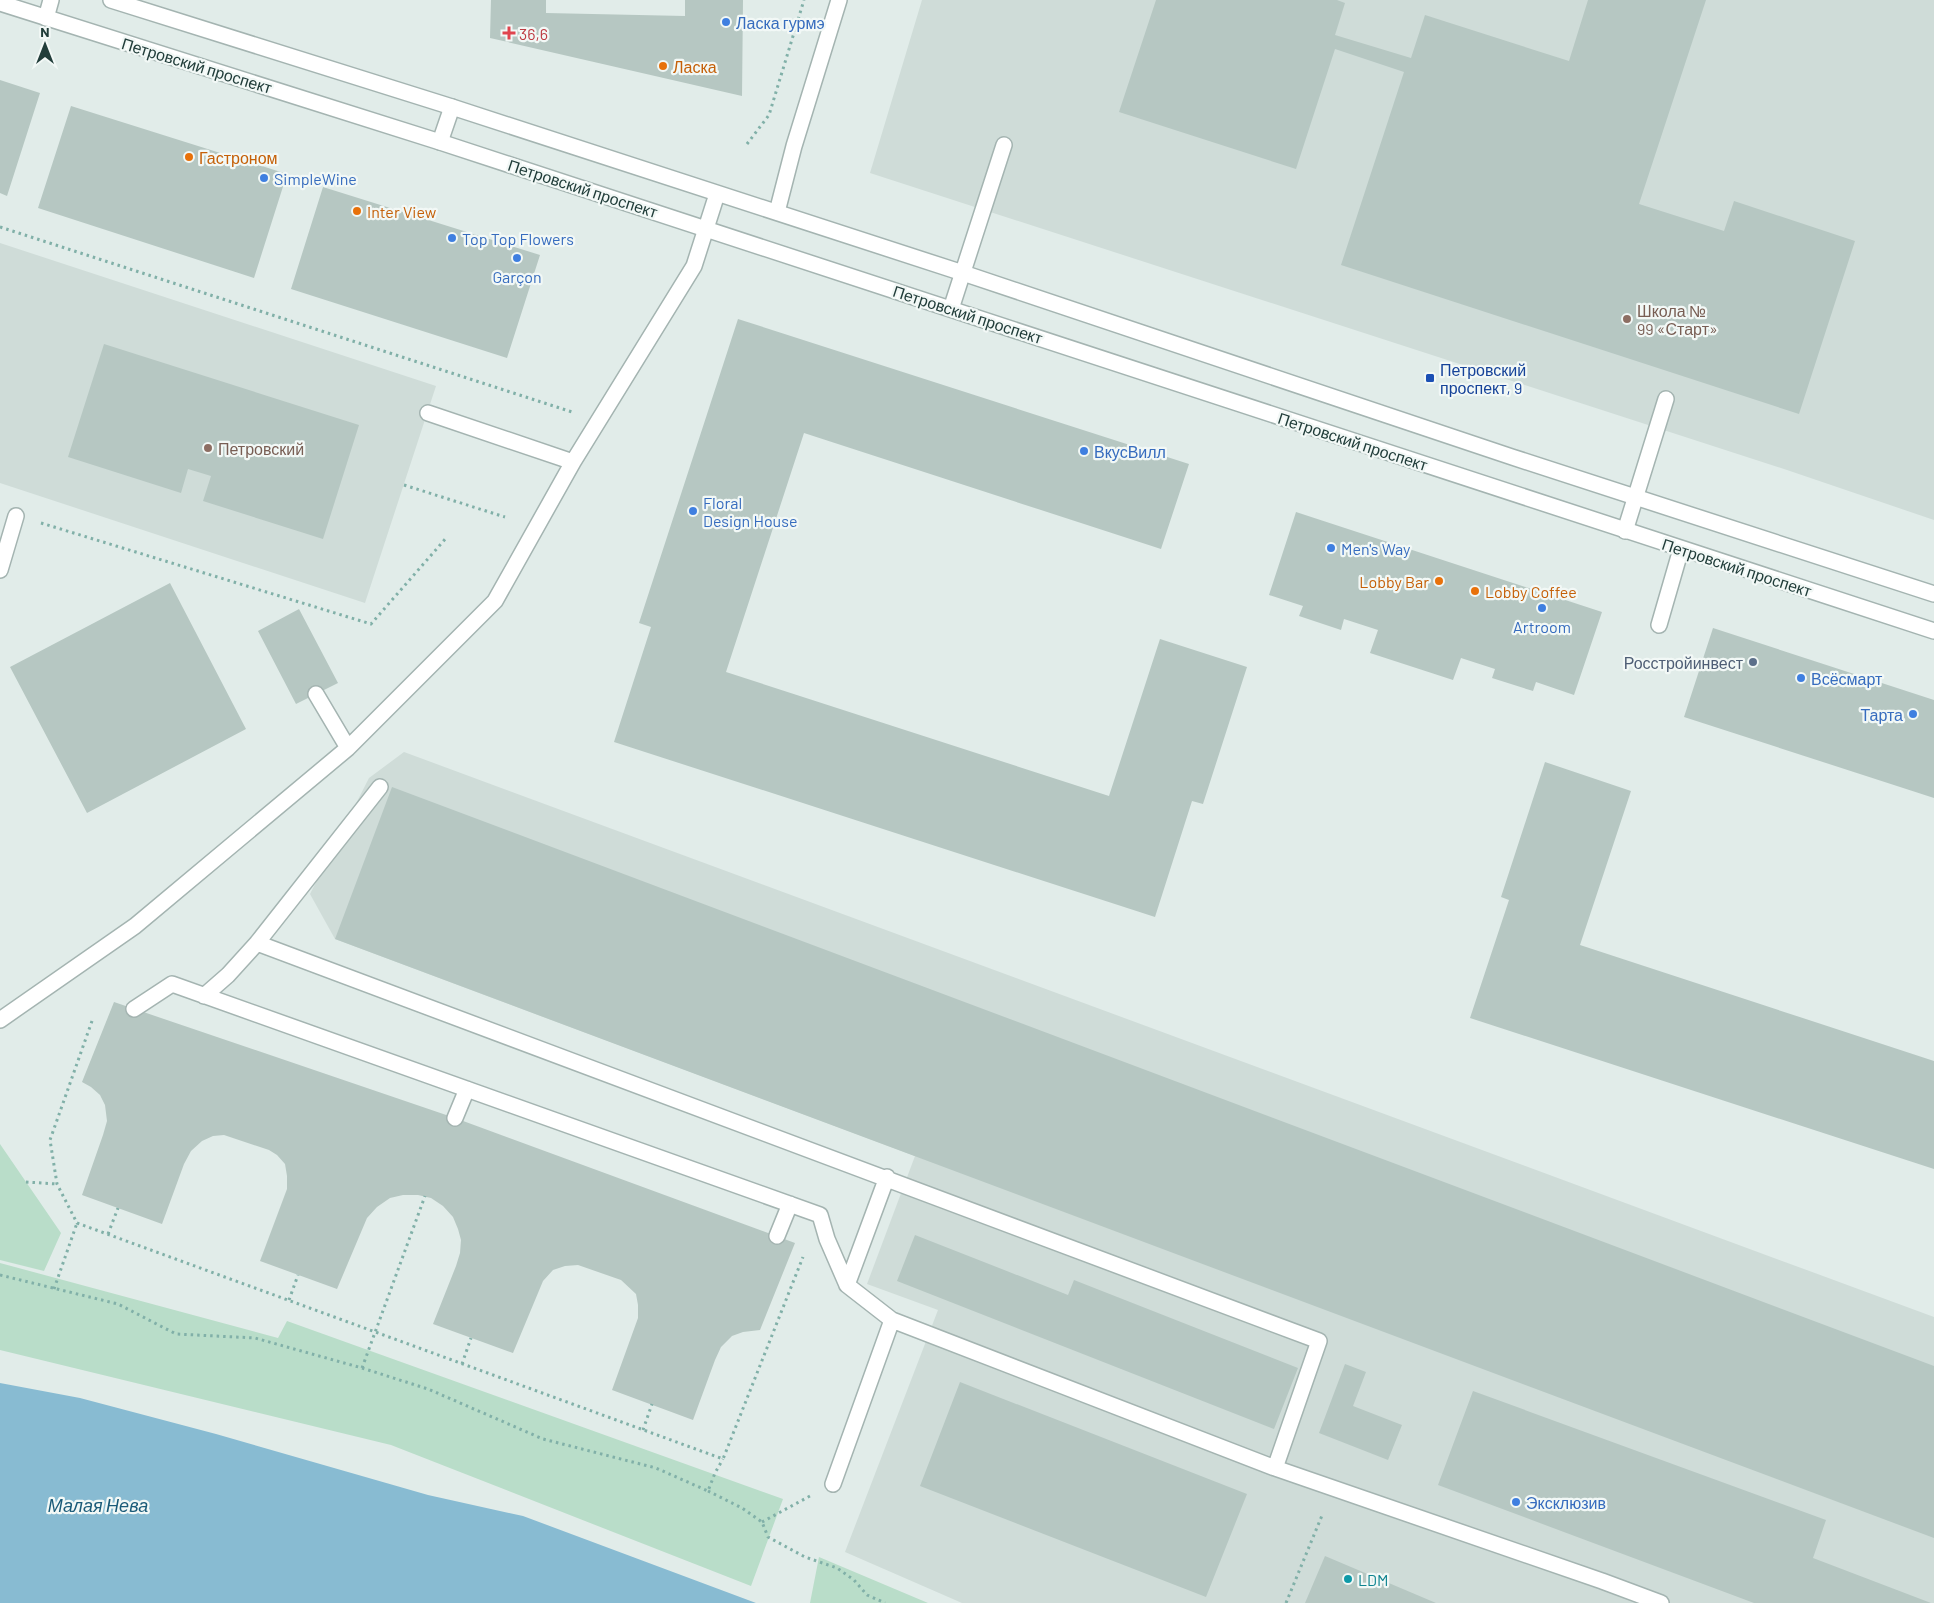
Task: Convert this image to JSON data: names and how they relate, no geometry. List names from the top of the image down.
{
  "streets": {
    "street": ["Петровский проспект"]
  },
  "water": ["Малая Нева"],
  "places": {
    "other": [
      "Ласка гурмэ",
      "Ласка",
      "Гастроном",
      "SimpleWine",
      "Inter View",
      "Top Top Flowers",
      "Garçon",
      "Школа № 99 «Старт»",
      "Петровский",
      "ВкусВилл",
      "Floral Design House",
      "Men's Way",
      "Lobby Bar",
      "Lobby Coffee",
      "Artroom",
      "Росстройинвест",
      "Всёсмарт",
      "Тарта",
      "Эксклюзив",
      "LDM"
    ],
    "health": ["36,6"],
    "transit": ["Петровский проспект, 9"]
  },
  "north": "top"
}
